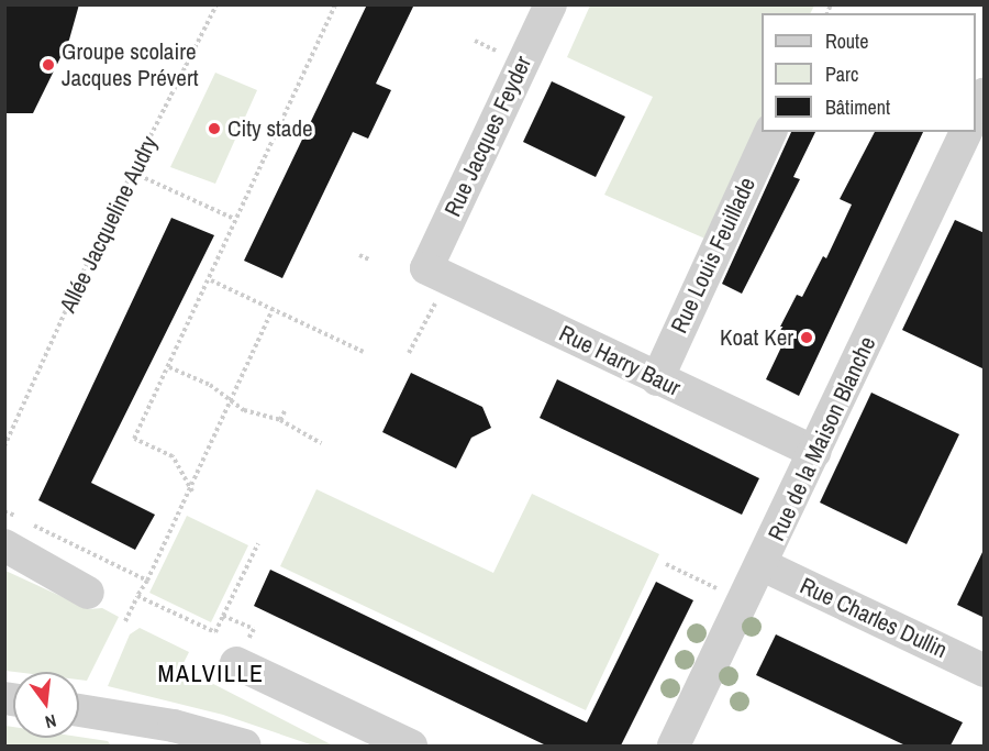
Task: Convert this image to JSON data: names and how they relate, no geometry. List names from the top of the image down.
{
  "streets": {
    "street": [
      "Rue Jacques Feyder",
      "Rue Louis Feuillade",
      "Rue Harry Baur",
      "Rue de la Maison Blanche",
      "Rue Charles Dullin"
    ],
    "path": ["Allée Jacqueline Audry"]
  },
  "crossings": [
    ["Rue Jacques Feyder", "Rue Harry Baur"],
    ["Rue Louis Feuillade", "Rue Harry Baur"],
    ["Rue Harry Baur", "Rue de la Maison Blanche"],
    ["Rue de la Maison Blanche", "Rue Charles Dullin"]
  ],
  "districts": ["MALVILLE"],
  "places": ["Groupe scolaire Jacques Prévert", "City stade", "Koat Ker"],
  "legend": ["Route", "Parc", "Bâtiment"],
  "north": "bottom"
}
